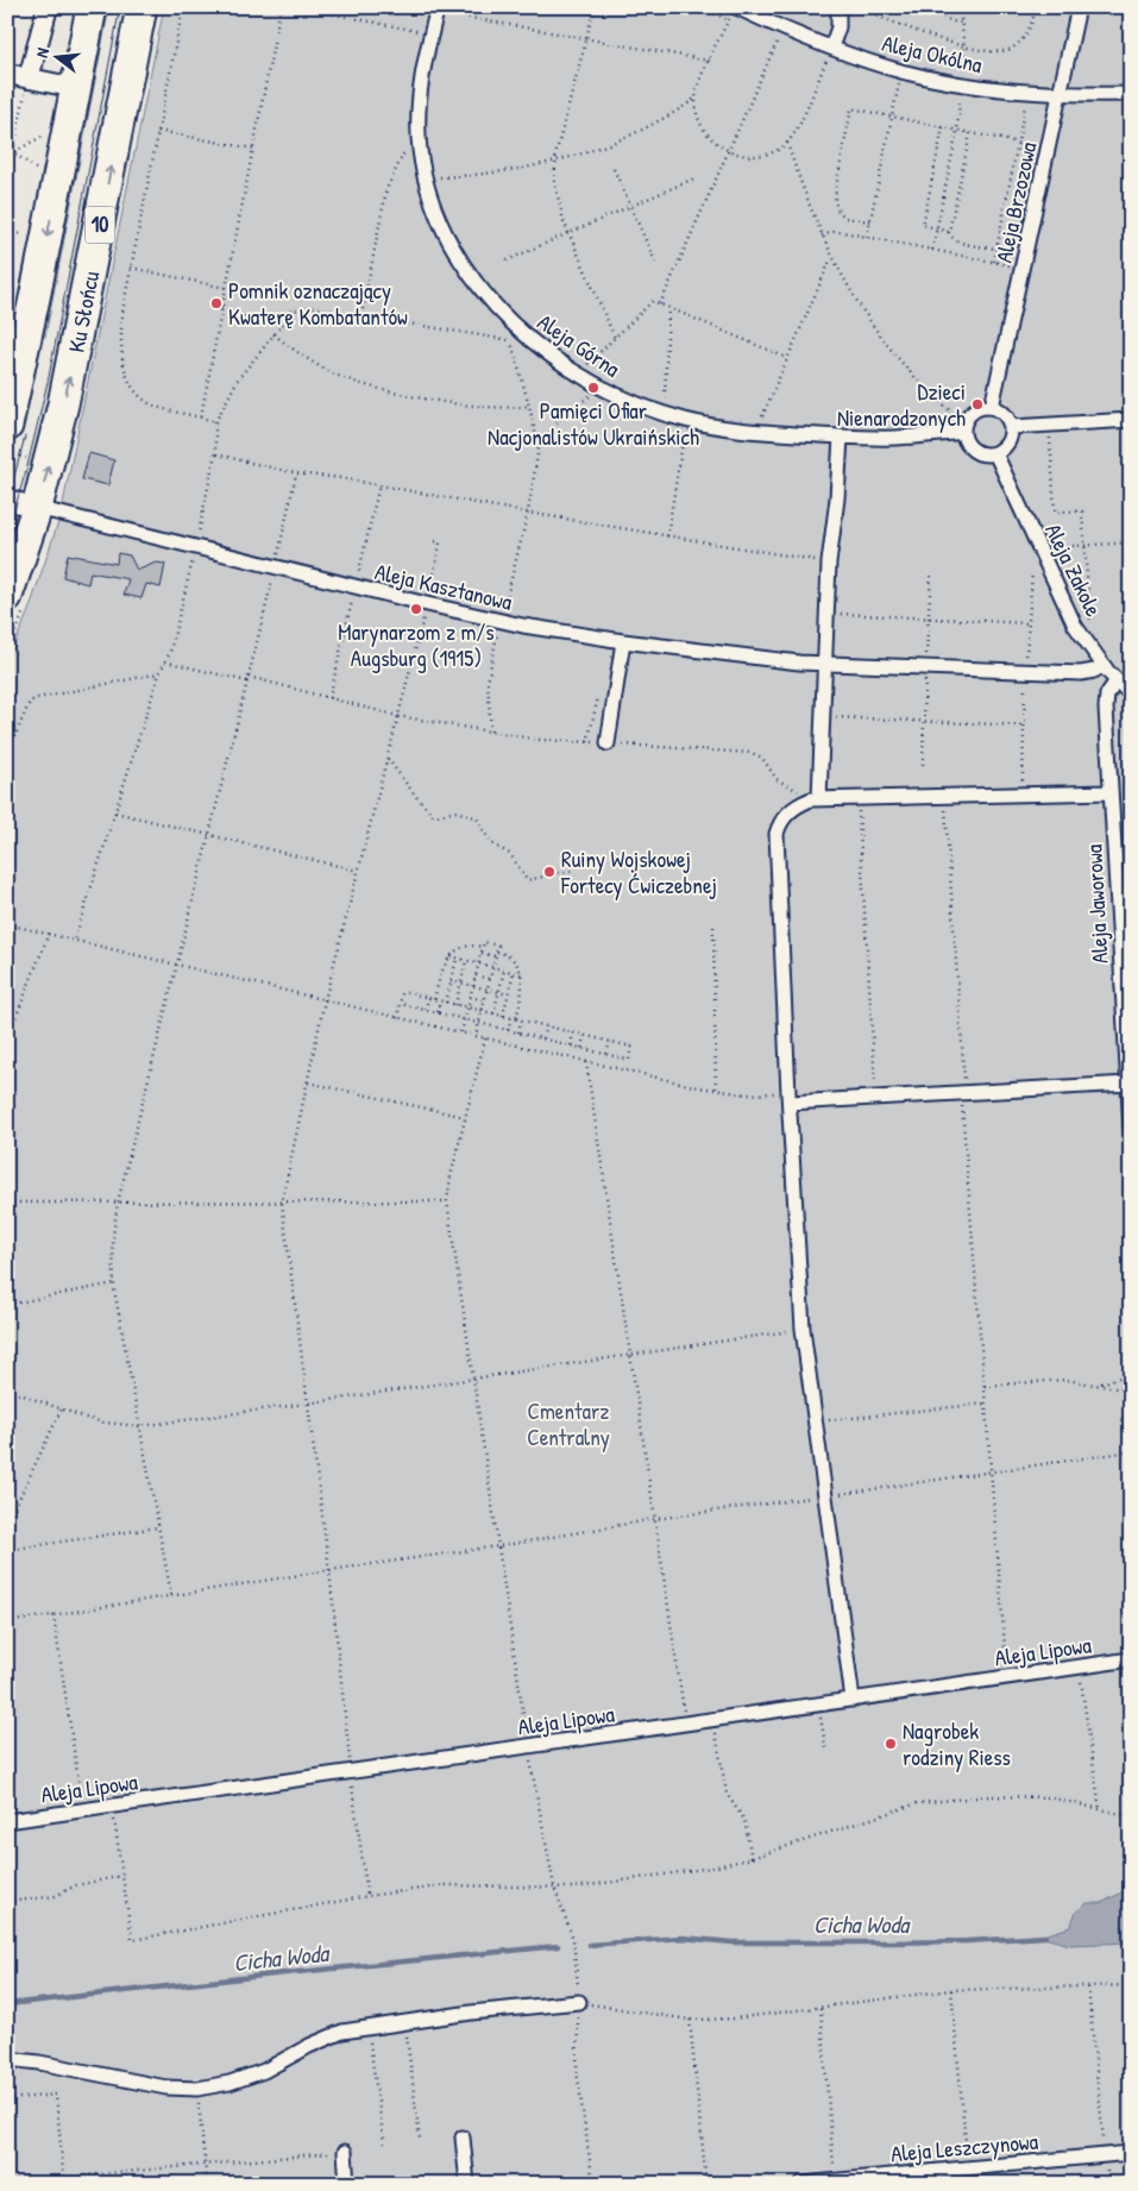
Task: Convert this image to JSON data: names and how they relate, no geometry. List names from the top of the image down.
{
  "streets": {
    "main road": ["10", "Ku Słońcu"],
    "street": [
      "Aleja Okólna",
      "Aleja Brzozowa",
      "Aleja Górna",
      "Aleja Zakole",
      "Aleja Kasztanowa",
      "Aleja Jaworowa",
      "Aleja Lipowa",
      "Aleja Leszczynowa"
    ]
  },
  "crossings": [
    ["Aleja Okólna", "Aleja Brzozowa"],
    ["Aleja Brzozowa", "Aleja Górna"],
    ["Aleja Brzozowa", "Aleja Zakole"],
    ["Ku Słońcu", "Aleja Kasztanowa"],
    ["Aleja Górna", "Aleja Zakole"],
    ["Aleja Zakole", "Aleja Kasztanowa"],
    ["Aleja Zakole", "Aleja Jaworowa"]
  ],
  "water": ["Cicha Woda"],
  "parks": ["Cmentarz Centralny"],
  "places": [
    "Pomnik oznaczający Kwaterę Kombatantów",
    "Pamięci Ofiar Nacjonalistów Ukraińskich",
    "Dzieci Nienarodzonych",
    "Marynarzom z m/s Augsburg (1915)",
    "Ruiny Wojskowej Fortecy Ćwiczebnej",
    "Nagrobek rodziny Riess"
  ],
  "north": "left"
}
